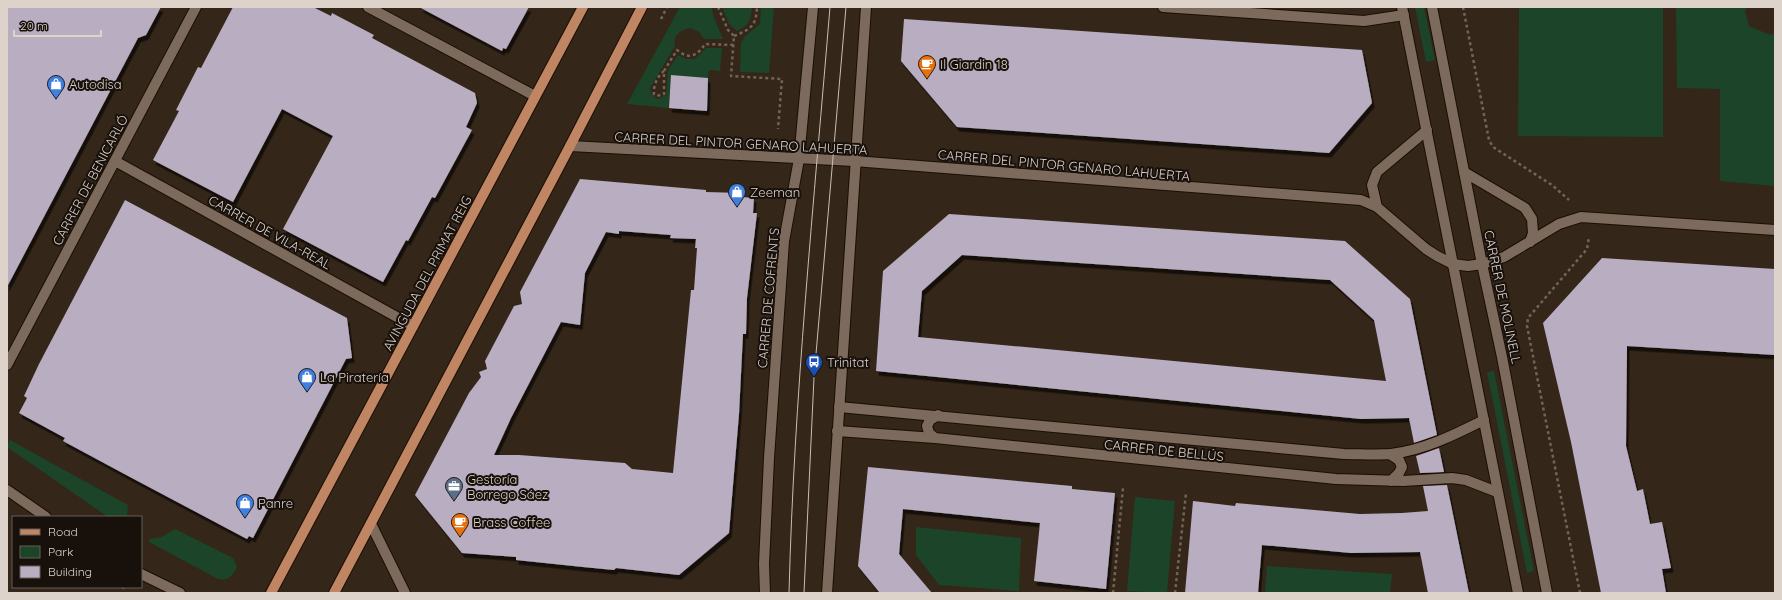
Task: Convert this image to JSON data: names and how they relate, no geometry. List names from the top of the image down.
{
  "streets": {
    "main road": ["AVINGUDA DEL PRIMAT REIG"],
    "street": [
      "CARRER DEL PINTOR GENARO LAHUERTA",
      "CARRER DE BENICARLÓ",
      "CARRER DE VILA-REAL",
      "CARRER DE MOLINELL",
      "CARRER DE COFRENTS",
      "CARRER DE BELLÚS"
    ]
  },
  "crossings": [
    ["CARRER DEL PINTOR GENARO LAHUERTA", "CARRER DE MOLINELL"],
    ["CARRER DEL PINTOR GENARO LAHUERTA", "CARRER DE COFRENTS"],
    ["CARRER DE BENICARLÓ", "CARRER DE VILA-REAL"],
    ["CARRER DE VILA-REAL", "AVINGUDA DEL PRIMAT REIG"]
  ],
  "places": {
    "cafe": ["Il Giardin 18", "Brass Coffee"],
    "shop": [
      "Autodisa",
      "Zeeman",
      "La Piratería",
      "Panre"
    ],
    "bus stop": ["Trinitat"],
    "office": ["Gestoría Borrego Sáez"]
  },
  "legend": ["Road", "Park", "Building"],
  "scale_bar": "20 m"
}
